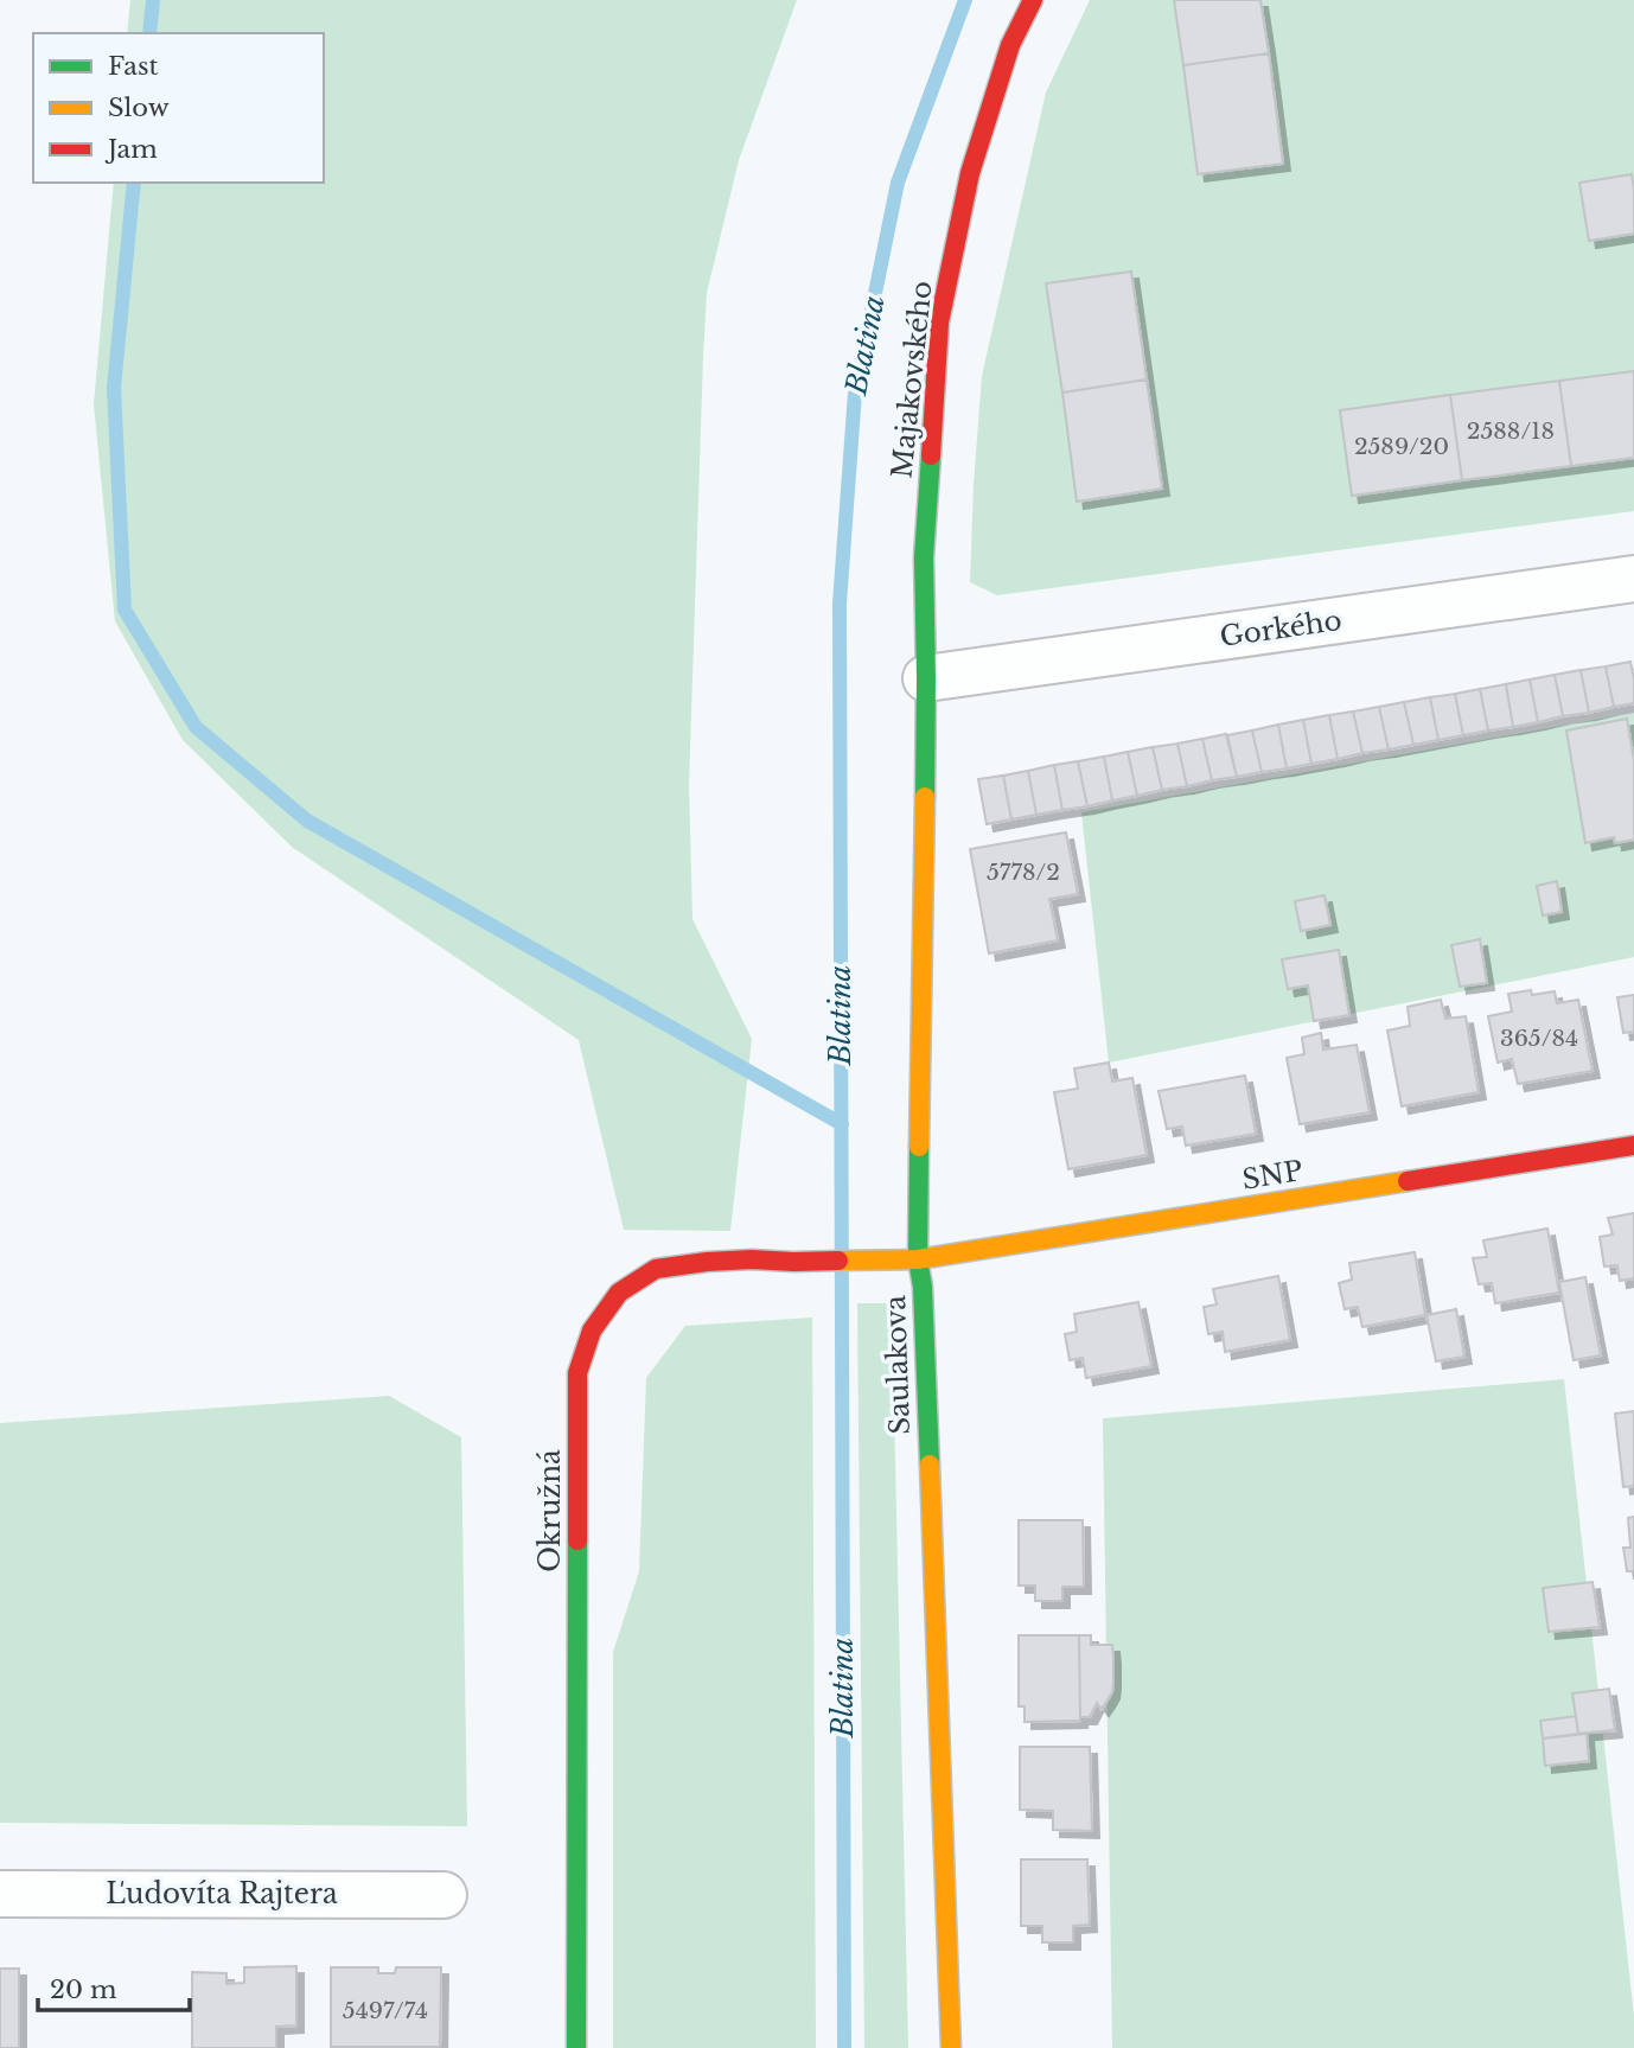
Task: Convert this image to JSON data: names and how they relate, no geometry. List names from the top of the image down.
{
  "streets": {
    "street": [
      "Majakovského",
      "Gorkého",
      "SNP",
      "Saulakova",
      "Okružná",
      "Ľudovíta Rajtera"
    ]
  },
  "crossings": [
    ["Majakovského", "Gorkého"],
    ["Majakovského", "Saulakova"],
    ["Gorkého", "Saulakova"],
    ["SNP", "Saulakova"],
    ["SNP", "Okružná"],
    ["Saulakova", "Okružná"]
  ],
  "water": ["Blatina"],
  "house_numbers": [
    "2588/18",
    "2589/20",
    "5778/2",
    "365/84",
    "5497/74"
  ],
  "legend": ["Fast", "Slow", "Jam"],
  "scale_bar": "20 m"
}
